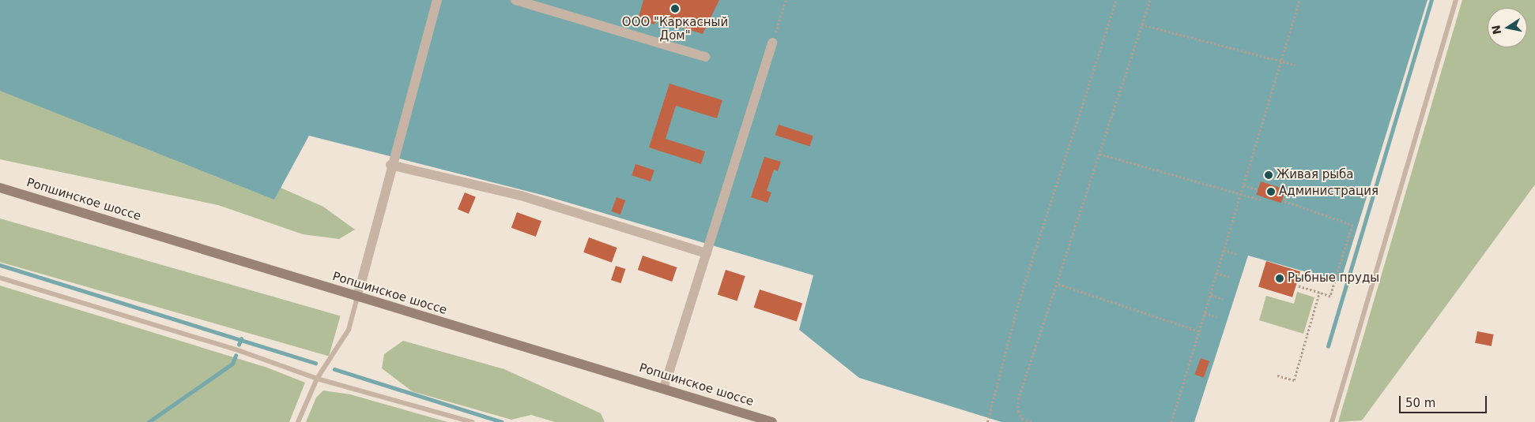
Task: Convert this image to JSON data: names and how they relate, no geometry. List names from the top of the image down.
{
  "streets": {
    "main road": ["Ропшинское шоссе"]
  },
  "places": [
    "ООО \"Каркасный Дом\"",
    "Живая рыба",
    "Администрация",
    "Рыбные пруды"
  ],
  "scale_bar": "50 m",
  "north": "left"
}
